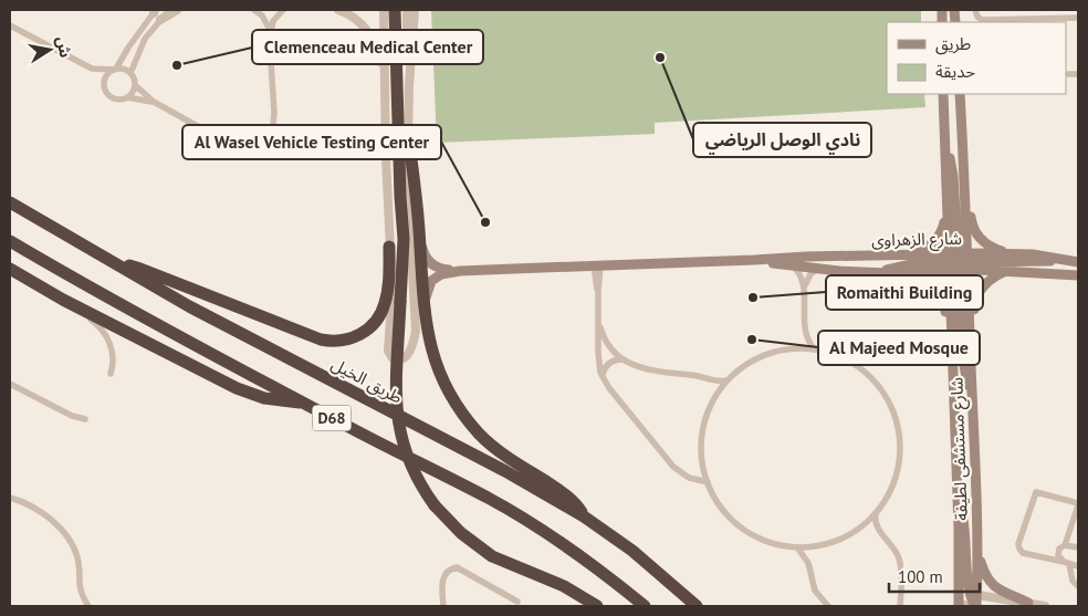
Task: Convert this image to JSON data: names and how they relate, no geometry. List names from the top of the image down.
{
  "streets": {
    "highway": ["طريق الخيل", "D68"],
    "main road": ["شارع الزهراوى", "شارع مستشفى لطيفة"]
  },
  "crossings": [
    ["شارع الزهراوى", "شارع مستشفى لطيفة"]
  ],
  "places": [
    "نادي الوصل الرياضي",
    "Clemenceau Medical Center",
    "Al Wasel Vehicle Testing Center",
    "Romaithi Building",
    "Al Majeed Mosque"
  ],
  "legend": ["طريق", "حديقة"],
  "scale_bar": "100 m",
  "north": "right"
}
